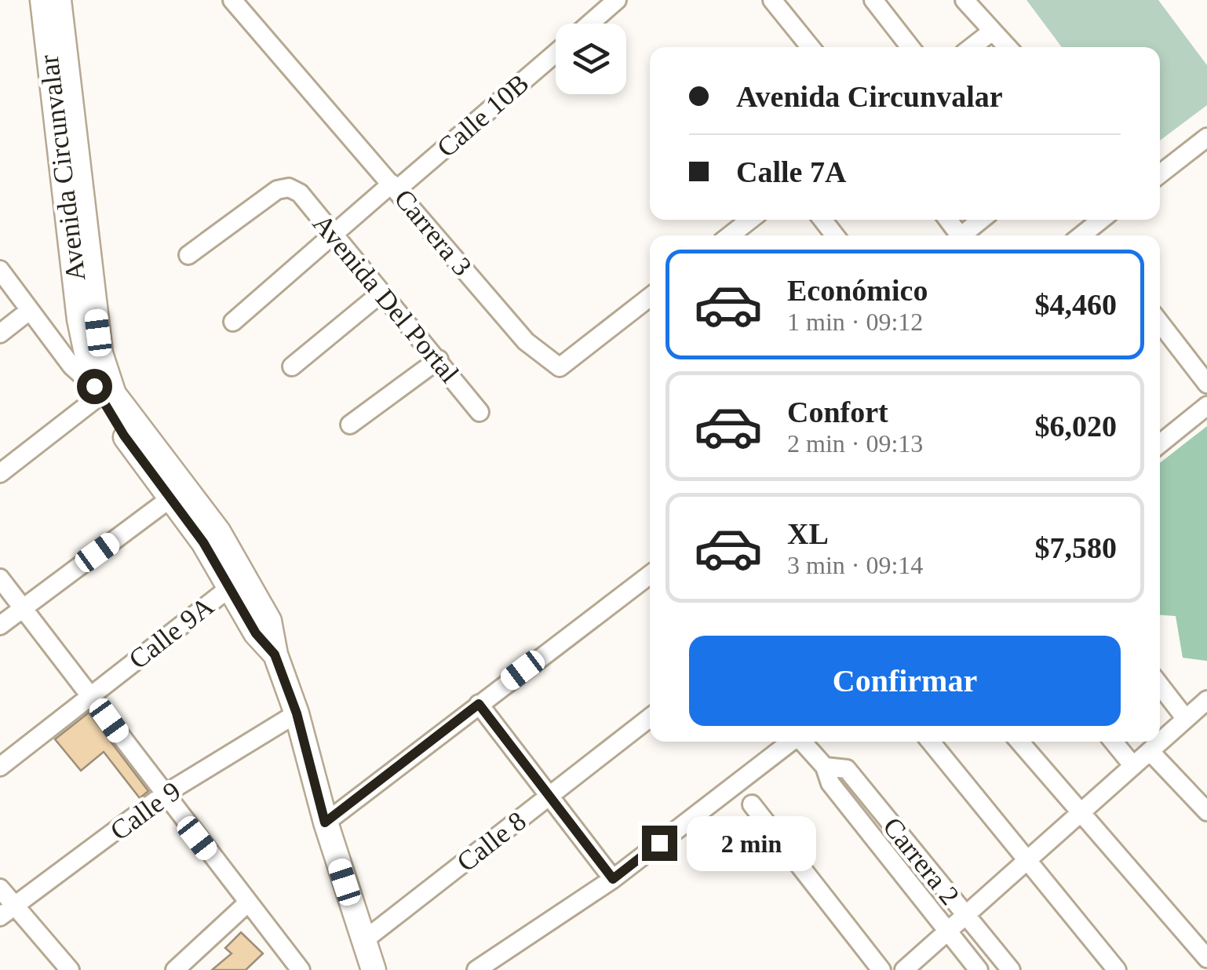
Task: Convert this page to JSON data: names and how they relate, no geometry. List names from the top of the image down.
{
  "streets": {
    "main road": ["Avenida Circunvalar"],
    "street": [
      "Calle 10B",
      "Carrera 3",
      "Avenida Del Portal",
      "Calle 9A",
      "Calle 9",
      "Calle 8",
      "Carrera 2"
    ]
  },
  "crossings": [
    ["Calle 10B", "Carrera 3"],
    ["Calle 10B", "Avenida Del Portal"],
    ["Avenida Circunvalar", "Calle 9A"],
    ["Avenida Circunvalar", "Calle 9"],
    ["Avenida Circunvalar", "Calle 8"]
  ],
  "page": {
    "banner": ["Avenida Circunvalar", "Calle 7A"],
    "list": [
      {
        "name": "Económico",
        "note": "1 min · 09:12",
        "value": "$4,460"
      },
      {
        "name": "Confort",
        "note": "2 min · 09:13",
        "value": "$6,020"
      },
      {
        "name": "XL",
        "note": "3 min · 09:14",
        "value": "$7,580"
      }
    ],
    "buttons": "Confirmar",
    "bubble": "2 min"
  }
}
